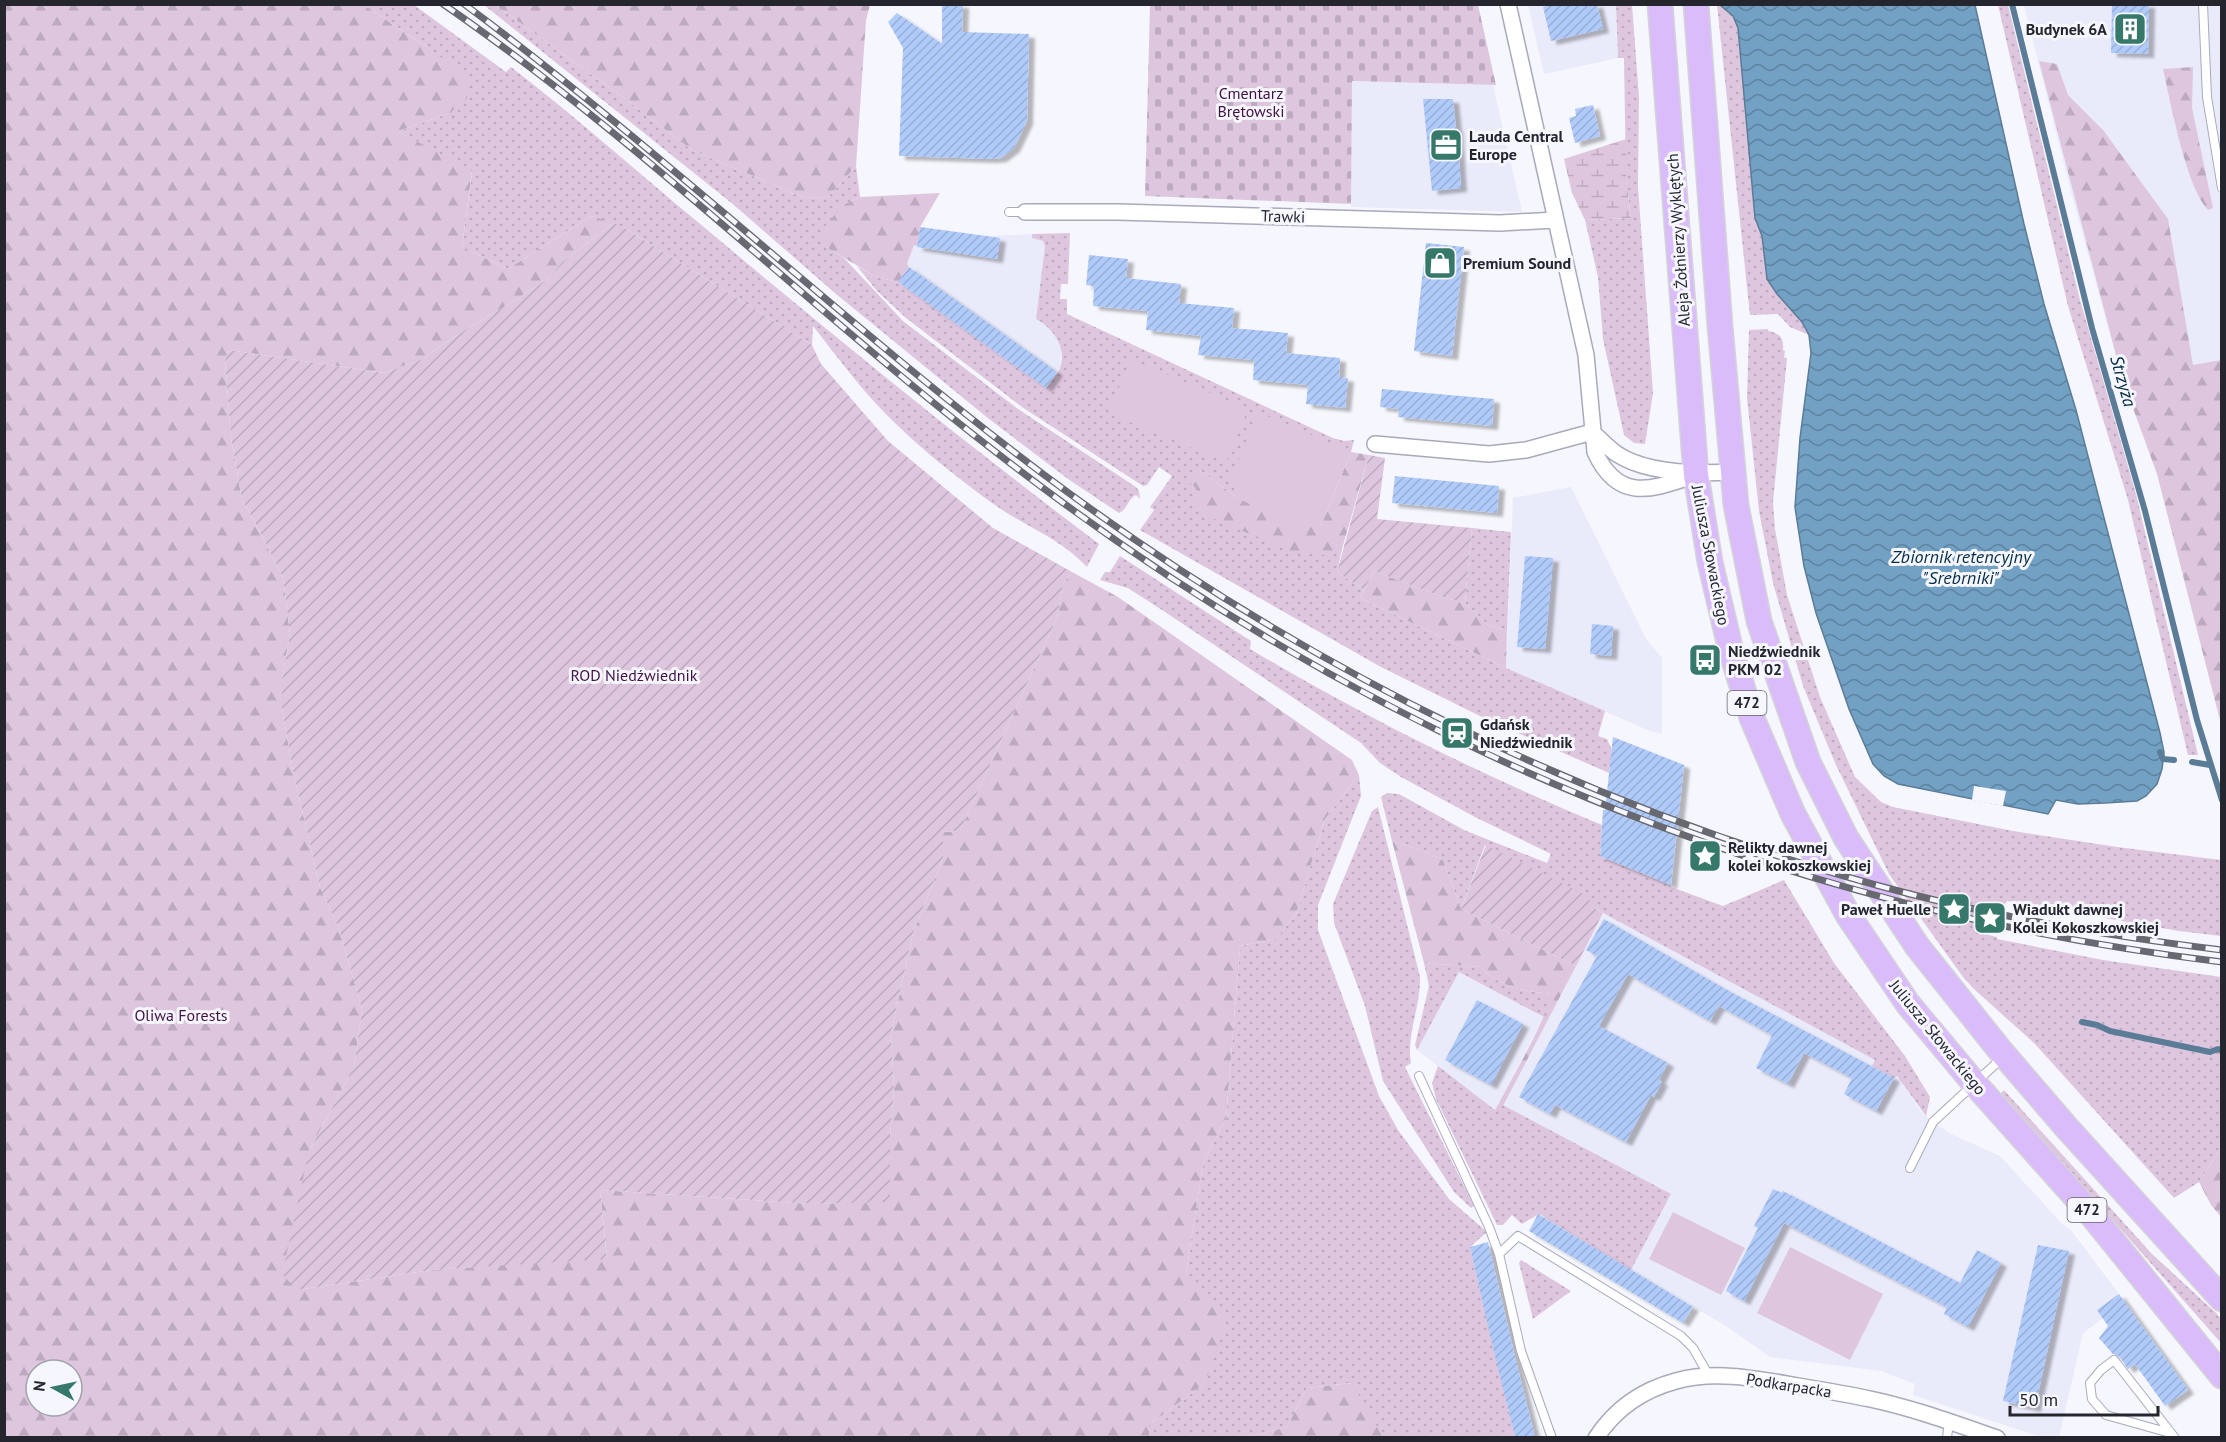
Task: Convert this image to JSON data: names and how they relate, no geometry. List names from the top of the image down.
{
  "streets": {
    "main road": ["Aleja Żołnierzy Wyklętych", "Juliusza Słowackiego", "472"],
    "street": ["Trawki", "Podkarpacka"]
  },
  "crossings": [
    ["Trawki", "Juliusza Słowackiego"],
    ["Aleja Żołnierzy Wyklętych", "Juliusza Słowackiego"],
    ["Juliusza Słowackiego", "472"]
  ],
  "water": ["Strzyża", "Zbiornik retencyjny \"Srebrniki\""],
  "parks": ["Cmentarz Brętowski", "ROD Niedźwiednik", "Oliwa Forests"],
  "places": {
    "building": ["Budynek 6A"],
    "office": ["Lauda Central Europe"],
    "shop": ["Premium Sound"],
    "bus stop": ["Niedźwiednik PKM 02"],
    "station": ["Gdańsk Niedźwiednik"],
    "place": ["Relikty dawnej kolei kokoszkowskiej", "Paweł Huelle", "Wiadukt dawnej Kolei Kokoszkowskiej"]
  },
  "scale_bar": "50 m",
  "north": "left"
}
